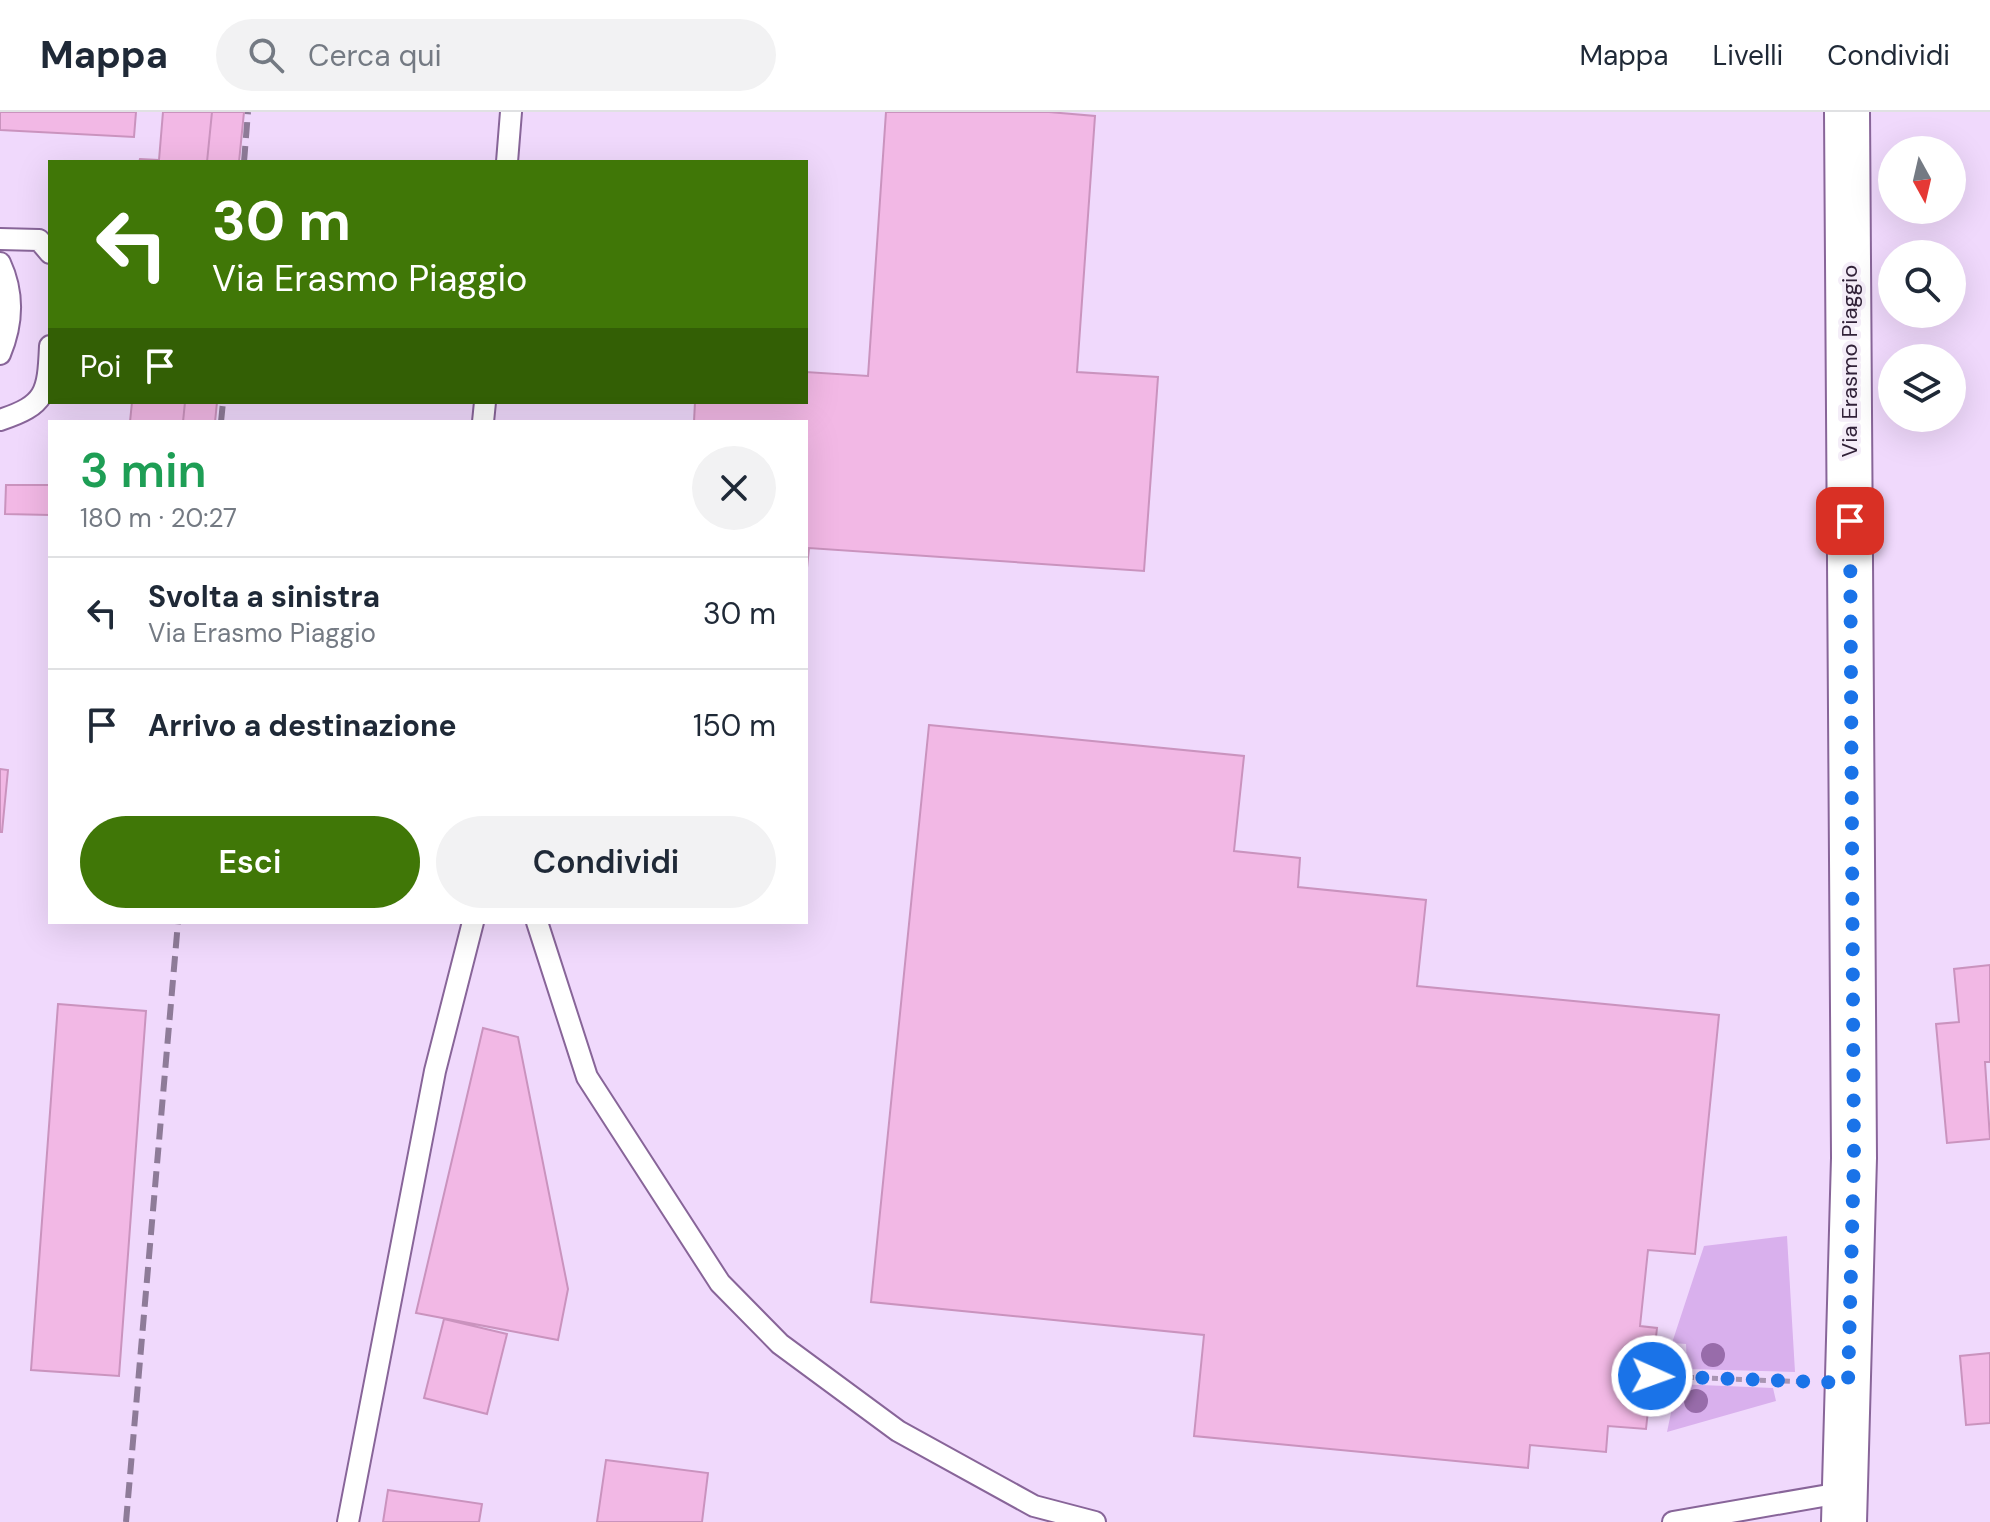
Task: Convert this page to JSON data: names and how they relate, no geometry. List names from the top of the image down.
{
  "streets": {
    "street": ["Via Erasmo Piaggio"]
  },
  "north": "bottom",
  "page": {
    "header": "Mappa",
    "search": "Cerca qui",
    "nav": ["Mappa", "Livelli", "Condividi"],
    "turn": ["30 m", "Via Erasmo Piaggio"],
    "then": "Poi",
    "heading": ["3 min", "180 m · 20:27"],
    "list": [
      {
        "name": "Svolta a sinistra",
        "note": "Via Erasmo Piaggio",
        "value": "30 m"
      },
      {
        "name": "Arrivo a destinazione",
        "value": "150 m"
      }
    ],
    "buttons": ["Esci", "Condividi"]
  }
}
